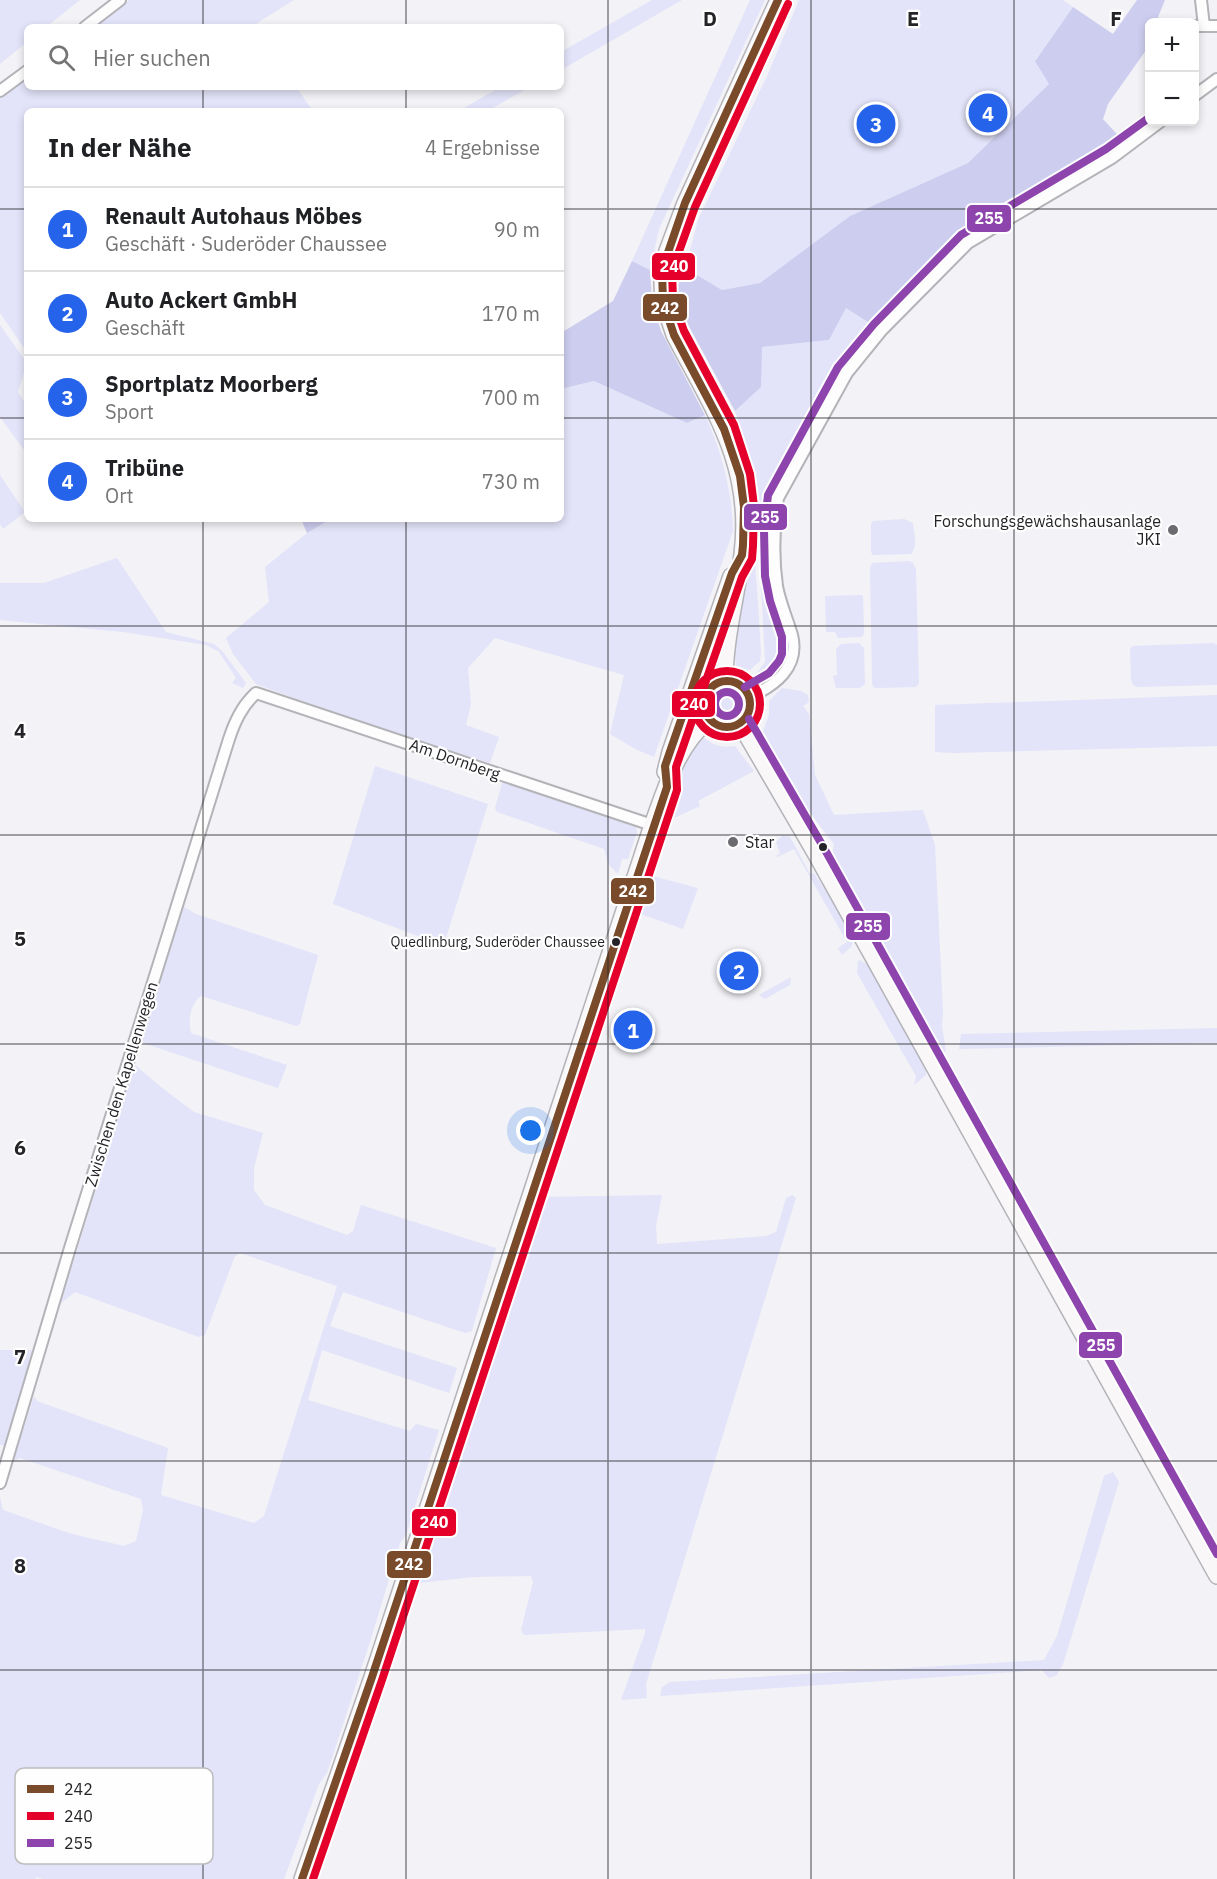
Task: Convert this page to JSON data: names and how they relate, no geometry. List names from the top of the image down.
{
  "streets": {
    "street": ["Am Dornberg", "Zwischen den Kapellenwegen"]
  },
  "crossings": [
    ["Am Dornberg", "Zwischen den Kapellenwegen"]
  ],
  "places": ["Forschungsgewächshausanlage JKI", "Star", "Quedlinburg, Suderöder Chaussee"],
  "lines": ["transit line 242", "transit line 240", "transit line 255"],
  "legend": ["242", "240", "255"],
  "page": {
    "map_buttons": ["+", "−"],
    "search": "Hier suchen",
    "pins": [
      "4",
      "3",
      "2",
      "1"
    ],
    "heading": ["In der Nähe", "4 Ergebnisse"],
    "list": [
      {
        "mark": "1",
        "name": "Renault Autohaus Möbes",
        "note": "Geschäft · Suderöder Chaussee",
        "value": "90 m"
      },
      {
        "mark": "2",
        "name": "Auto Ackert GmbH",
        "note": "Geschäft",
        "value": "170 m"
      },
      {
        "mark": "3",
        "name": "Sportplatz Moorberg",
        "note": "Sport",
        "value": "700 m"
      },
      {
        "mark": "4",
        "name": "Tribüne",
        "note": "Ort",
        "value": "730 m"
      }
    ]
  },
  "grid": {
    "columns": ["D", "E", "F"],
    "rows": [
      "4",
      "5",
      "6",
      "7",
      "8"
    ]
  }
}
